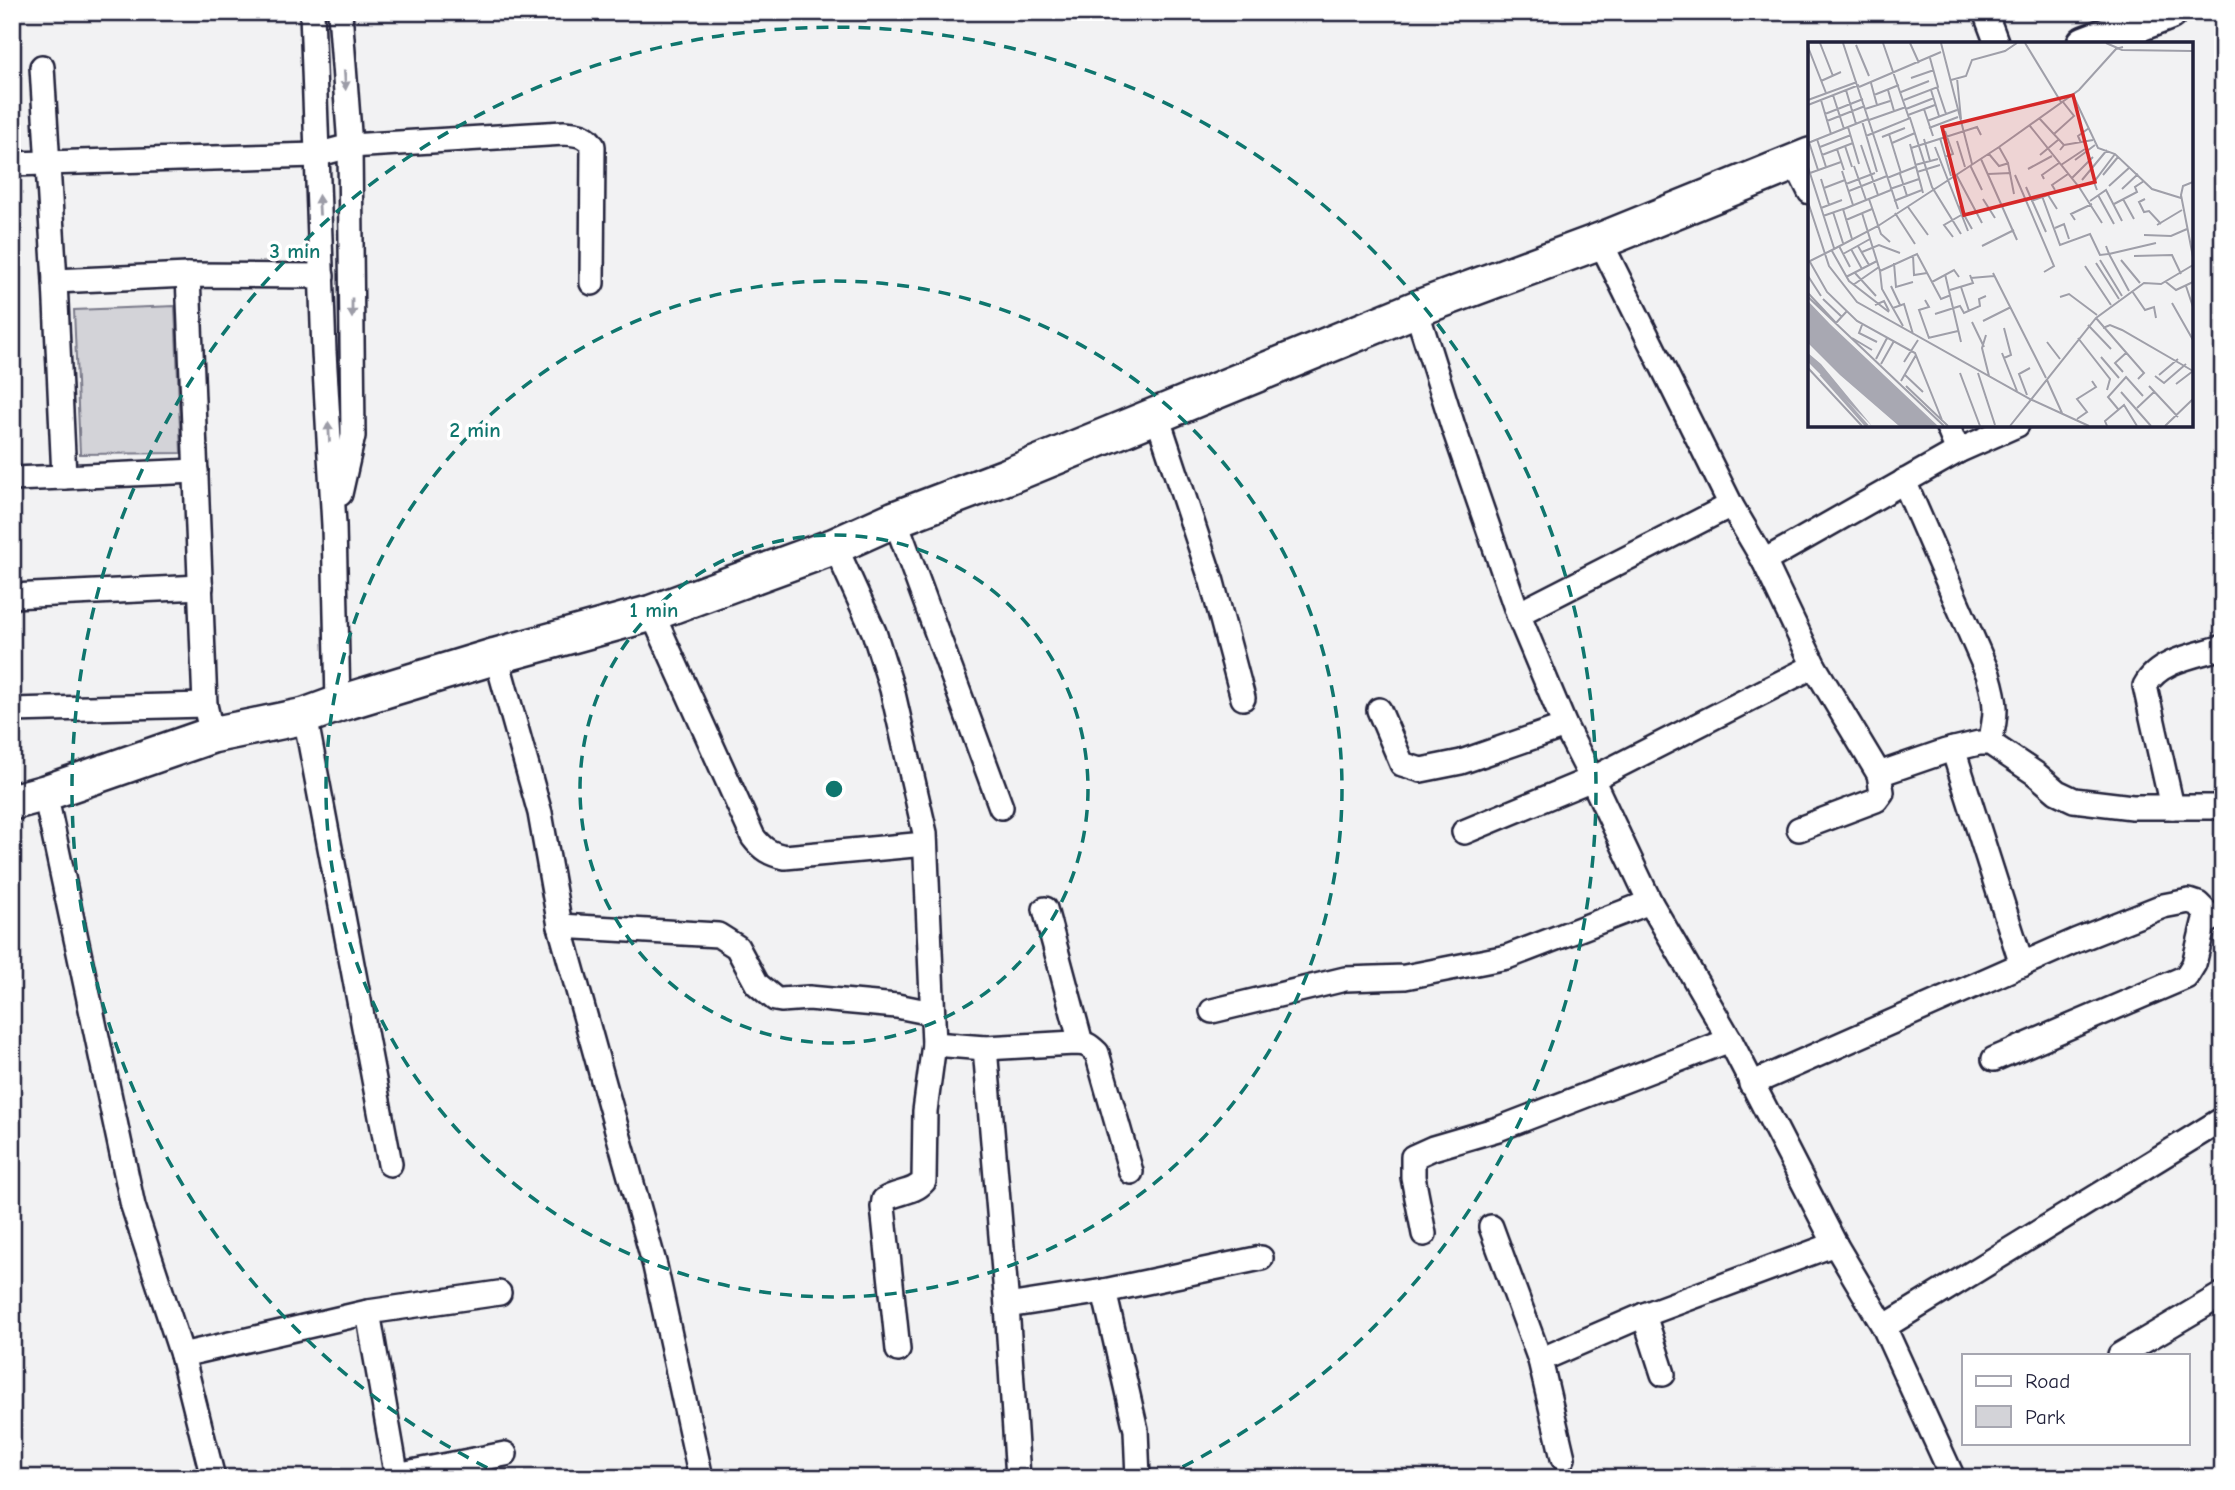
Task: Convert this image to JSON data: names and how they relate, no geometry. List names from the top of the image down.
{
  "legend": ["Road", "Park"],
  "rings": ["3 min", "2 min", "1 min"]
}
